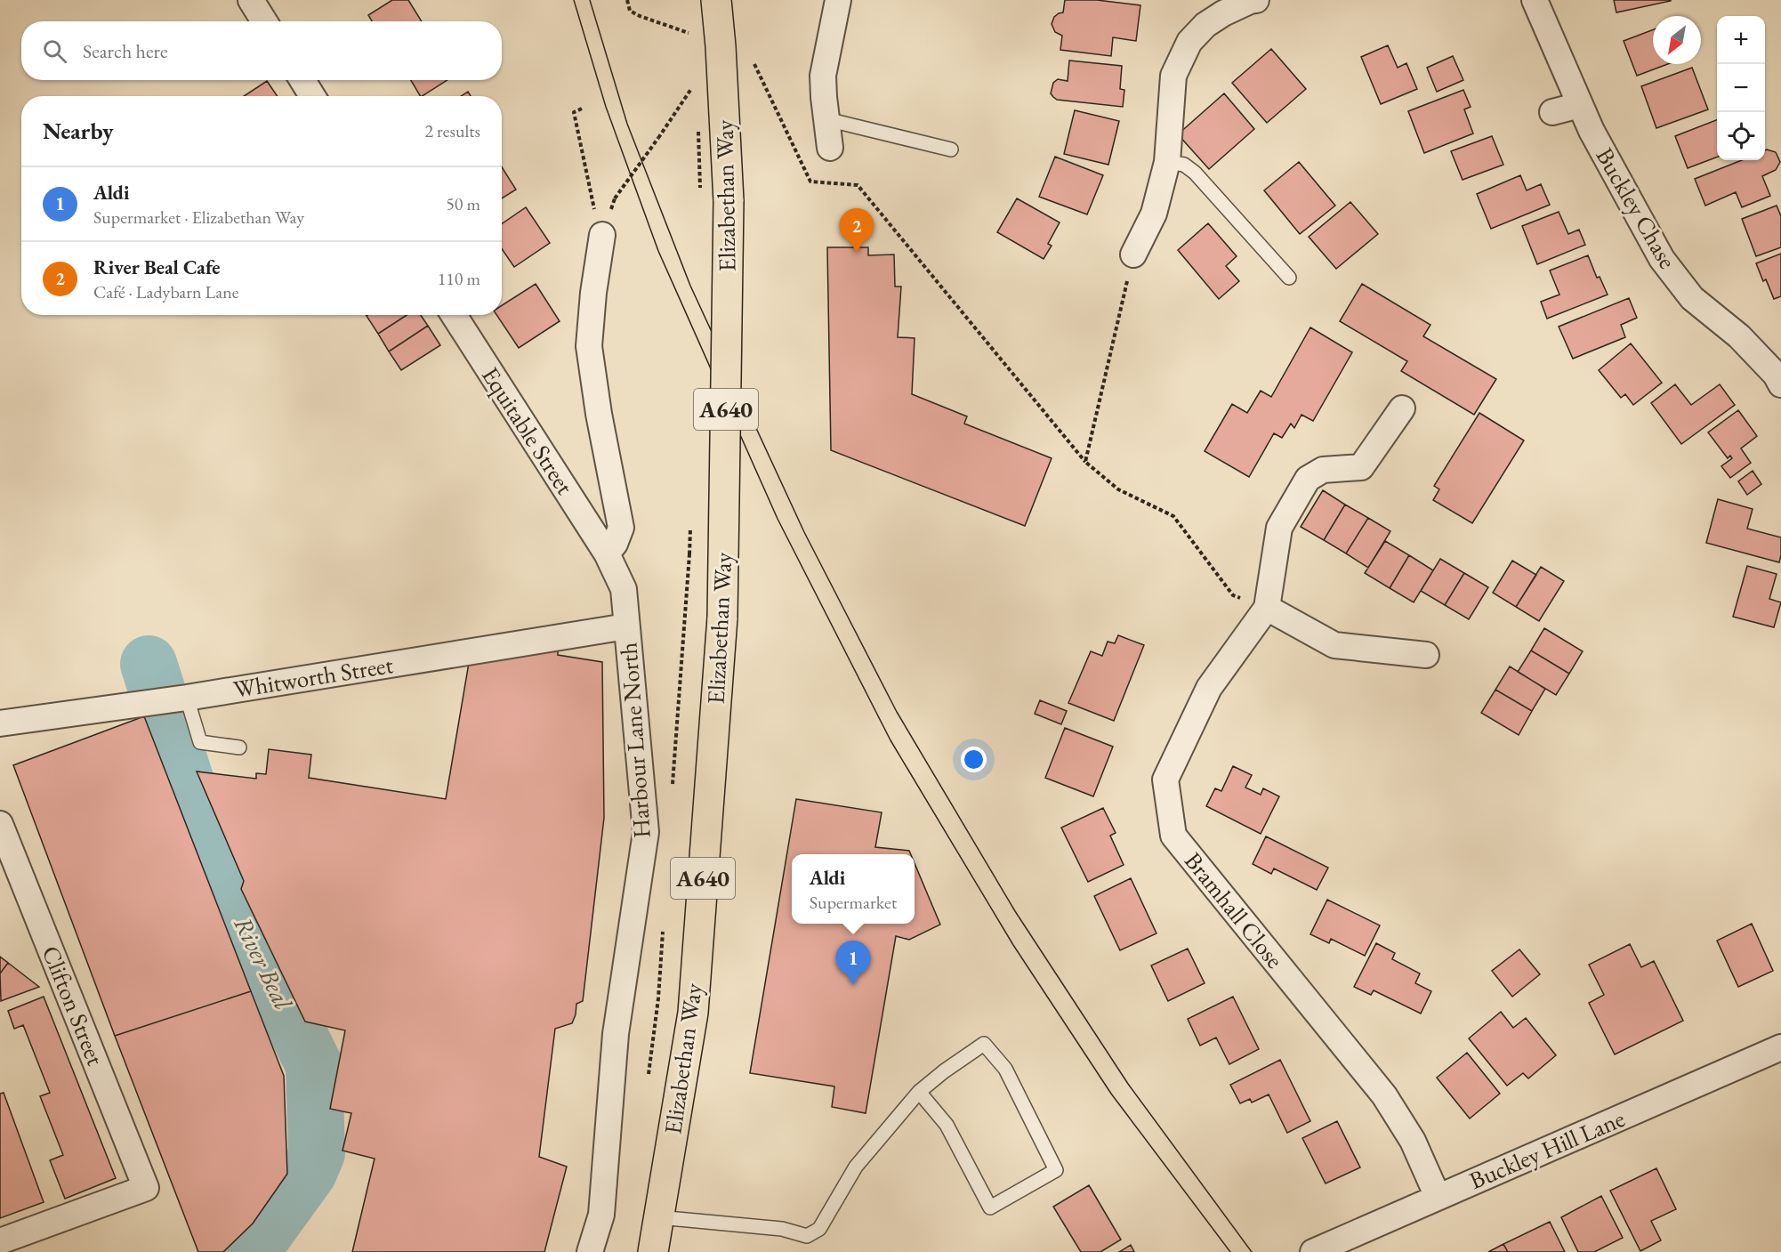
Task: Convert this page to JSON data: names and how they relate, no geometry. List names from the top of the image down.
{
  "streets": {
    "main road": ["Elizabethan Way", "A640"],
    "street": [
      "Buckley Chase",
      "Equitable Street",
      "Whitworth Street",
      "Harbour Lane North",
      "Bramhall Close",
      "Clifton Street",
      "Buckley Hill Lane"
    ]
  },
  "crossings": [
    ["Equitable Street", "Harbour Lane North"],
    ["Whitworth Street", "Harbour Lane North"],
    ["Bramhall Close", "Buckley Hill Lane"]
  ],
  "water": ["River Beal"],
  "north": "bottom left",
  "page": {
    "map_buttons": ["+", "−"],
    "search": "Search here",
    "heading": ["Nearby", "2 results"],
    "list": [
      {
        "mark": "1",
        "name": "Aldi",
        "note": "Supermarket · Elizabethan Way",
        "value": "50 m"
      },
      {
        "mark": "2",
        "name": "River Beal Cafe",
        "note": "Café · Ladybarn Lane",
        "value": "110 m"
      }
    ],
    "pins": ["2", "1"],
    "popup": ["Aldi", "Supermarket"]
  }
}
